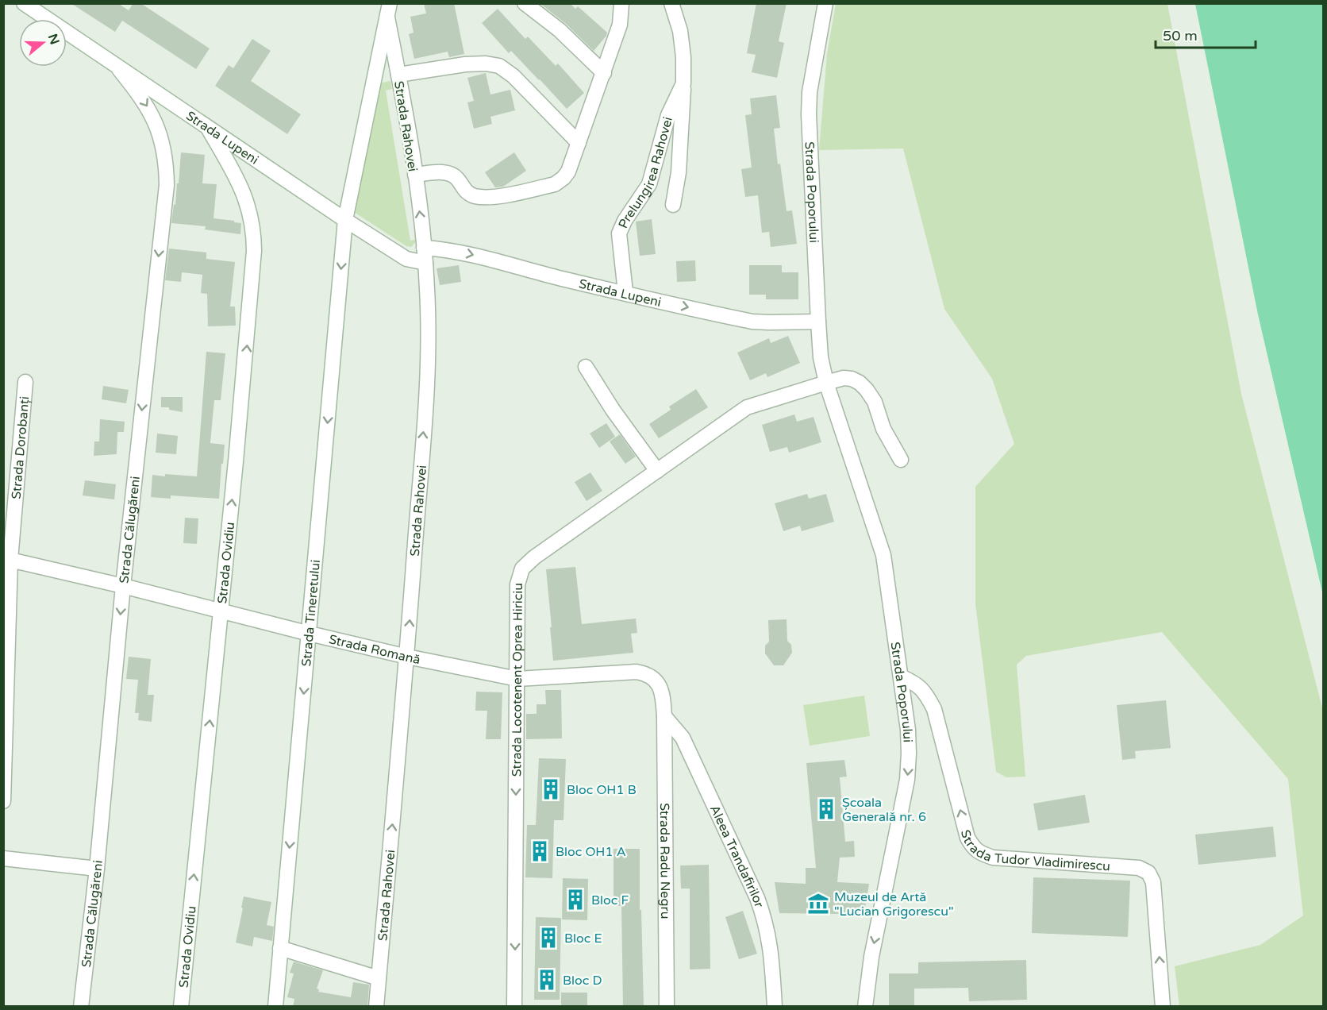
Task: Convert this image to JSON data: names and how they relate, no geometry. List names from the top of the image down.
{
  "streets": {
    "street": [
      "Strada Rahovei",
      "Strada Lupeni",
      "Prelungirea Rahovei",
      "Strada Poporului",
      "Strada Dorobanți",
      "Strada Călugăreni",
      "Strada Ovidiu",
      "Strada Tineretului",
      "Strada Romană",
      "Strada Locotenent Oprea Hiriciu",
      "Strada Tudor Vladimirescu",
      "Aleea Trandafirilor",
      "Strada Radu Negru"
    ]
  },
  "crossings": [
    ["Strada Rahovei", "Strada Lupeni"],
    ["Strada Rahovei", "Strada Romană"],
    ["Strada Lupeni", "Prelungirea Rahovei"],
    ["Strada Lupeni", "Strada Poporului"],
    ["Strada Lupeni", "Strada Călugăreni"],
    ["Strada Lupeni", "Strada Ovidiu"],
    ["Strada Lupeni", "Strada Tineretului"],
    ["Strada Poporului", "Strada Locotenent Oprea Hiriciu"],
    ["Strada Poporului", "Strada Tudor Vladimirescu"],
    ["Strada Dorobanți", "Strada Romană"],
    ["Strada Călugăreni", "Strada Romană"],
    ["Strada Ovidiu", "Strada Romană"],
    ["Strada Tineretului", "Strada Romană"],
    ["Strada Romană", "Strada Locotenent Oprea Hiriciu"],
    ["Strada Romană", "Aleea Trandafirilor"],
    ["Strada Romană", "Strada Radu Negru"],
    ["Aleea Trandafirilor", "Strada Radu Negru"]
  ],
  "one_way": [
    "Strada Rahovei",
    "Strada Lupeni",
    "Strada Călugăreni",
    "Strada Ovidiu",
    "Strada Tineretului",
    "Strada Locotenent Oprea Hiriciu",
    "Strada Tudor Vladimirescu"
  ],
  "places": {
    "building": [
      "Bloc OH1 B",
      "Școala Generală nr. 6",
      "Bloc OH1 A",
      "Bloc F",
      "Bloc E",
      "Bloc D"
    ],
    "museum": ["Muzeul de Artă \"Lucian Grigorescu\""]
  },
  "scale_bar": "50 m",
  "north": "right"
}
